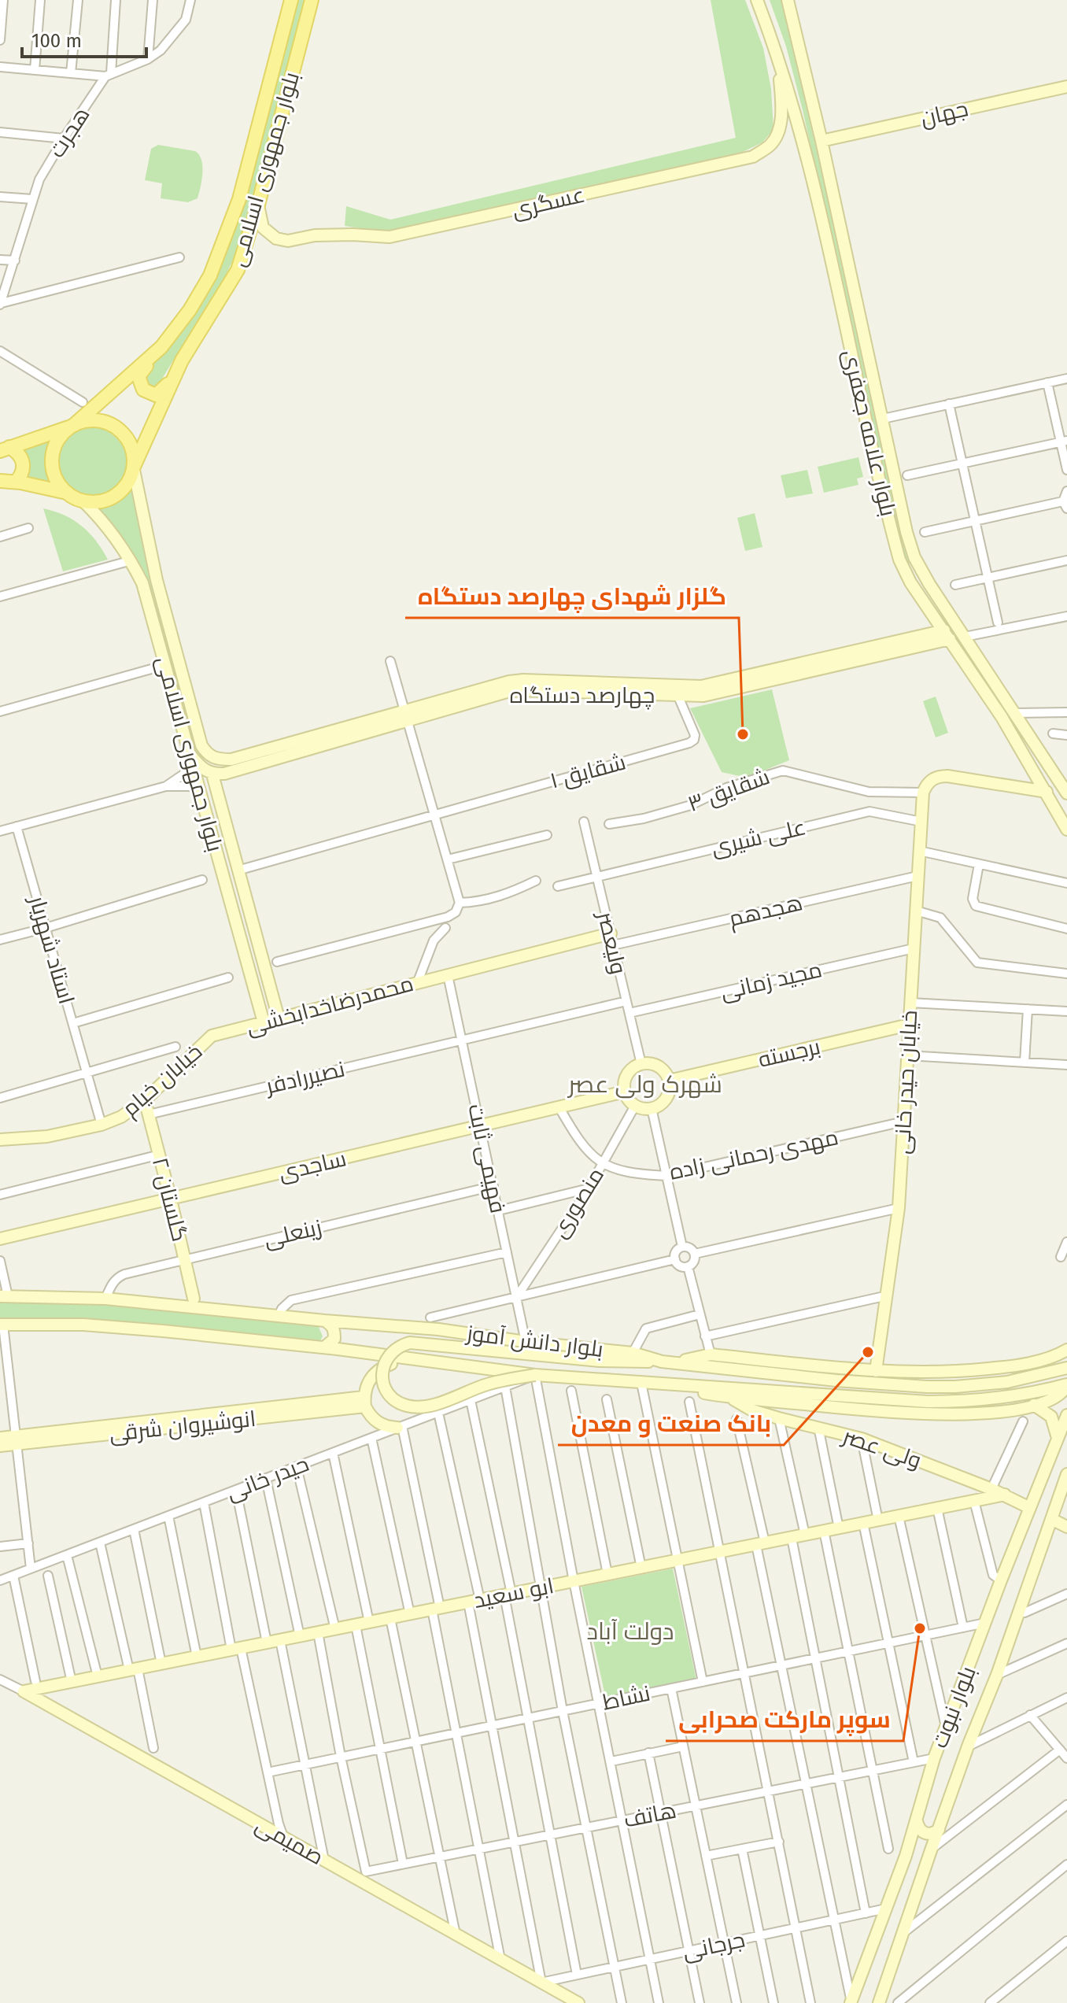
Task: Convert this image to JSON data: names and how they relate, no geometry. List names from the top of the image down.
{
  "streets": {
    "main road": [
      "جهان",
      "بلوار جمهوری اسلامی",
      "عسگری",
      "بلوار علامه جعفری",
      "چهارصد دستگاه",
      "محمدرضاخدابخشی",
      "برجسته",
      "خیابان خیام",
      "خیابان حیدر خانی",
      "ساجدی",
      "گلستان ۲",
      "بلوار دانش آموز",
      "انوشیروان شرقی",
      "ولی عصر",
      "ابو سعید",
      "بلوار نبوت",
      "صمیمی"
    ],
    "street": [
      "هجرت",
      "شقایق ۱",
      "شقایق ۳",
      "علی شیری",
      "هجدهم",
      "ولیعصر",
      "استاد شهریار",
      "مجید زمانی",
      "نصیررادفر",
      "مهدی رحمانی زاده",
      "فهیمی ثابت",
      "منصوری",
      "زینعلی",
      "حیدر خانی",
      "نشاط",
      "هاتف",
      "جرجانی"
    ]
  },
  "crossings": [
    ["جهان", "بلوار علامه جعفری"],
    ["بلوار جمهوری اسلامی", "عسگری"],
    ["بلوار جمهوری اسلامی", "چهارصد دستگاه"],
    ["بلوار جمهوری اسلامی", "محمدرضاخدابخشی"],
    ["عسگری", "بلوار علامه جعفری"],
    ["بلوار علامه جعفری", "چهارصد دستگاه"],
    ["چهارصد دستگاه", "شقایق ۱"],
    ["شقایق ۳", "خیابان حیدر خانی"],
    ["علی شیری", "ولیعصر"],
    ["علی شیری", "خیابان حیدر خانی"],
    ["هجدهم", "ولیعصر"],
    ["هجدهم", "محمدرضاخدابخشی"],
    ["هجدهم", "خیابان حیدر خانی"],
    ["ولیعصر", "مجید زمانی"],
    ["ولیعصر", "محمدرضاخدابخشی"],
    ["ولیعصر", "برجسته"],
    ["ولیعصر", "نصیررادفر"],
    ["ولیعصر", "ساجدی"],
    ["ولیعصر", "منصوری"],
    ["استاد شهریار", "خیابان خیام"],
    ["مجید زمانی", "خیابان حیدر خانی"],
    ["محمدرضاخدابخشی", "خیابان خیام"],
    ["محمدرضاخدابخشی", "فهیمی ثابت"],
    ["برجسته", "خیابان حیدر خانی"],
    ["برجسته", "ساجدی"],
    ["برجسته", "منصوری"],
    ["نصیررادفر", "فهیمی ثابت"],
    ["نصیررادفر", "گلستان ۲"],
    ["خیابان خیام", "گلستان ۲"],
    ["خیابان حیدر خانی", "مهدی رحمانی زاده"],
    ["مهدی رحمانی زاده", "ساجدی"],
    ["مهدی رحمانی زاده", "منصوری"],
    ["فهیمی ثابت", "ساجدی"],
    ["فهیمی ثابت", "منصوری"],
    ["فهیمی ثابت", "زینعلی"],
    ["فهیمی ثابت", "بلوار دانش آموز"],
    ["ساجدی", "گلستان ۲"],
    ["ساجدی", "منصوری"],
    ["گلستان ۲", "زینعلی"],
    ["زینعلی", "بلوار دانش آموز"],
    ["بلوار دانش آموز", "حیدر خانی"],
    ["ولی عصر", "ابو سعید"],
    ["ولی عصر", "بلوار نبوت"],
    ["ابو سعید", "صمیمی"],
    ["نشاط", "بلوار نبوت"],
    ["بلوار نبوت", "هاتف"],
    ["بلوار نبوت", "جرجانی"],
    ["هاتف", "صمیمی"],
    ["صمیمی", "جرجانی"]
  ],
  "districts": ["شهرک ولی عصر", "دولت آباد"],
  "places": ["گلزار شهدای چهارصد دستگاه", "بانک صنعت و معدن", "سوپر مارکت صحرابی"],
  "scale_bar": "100 m"
}
